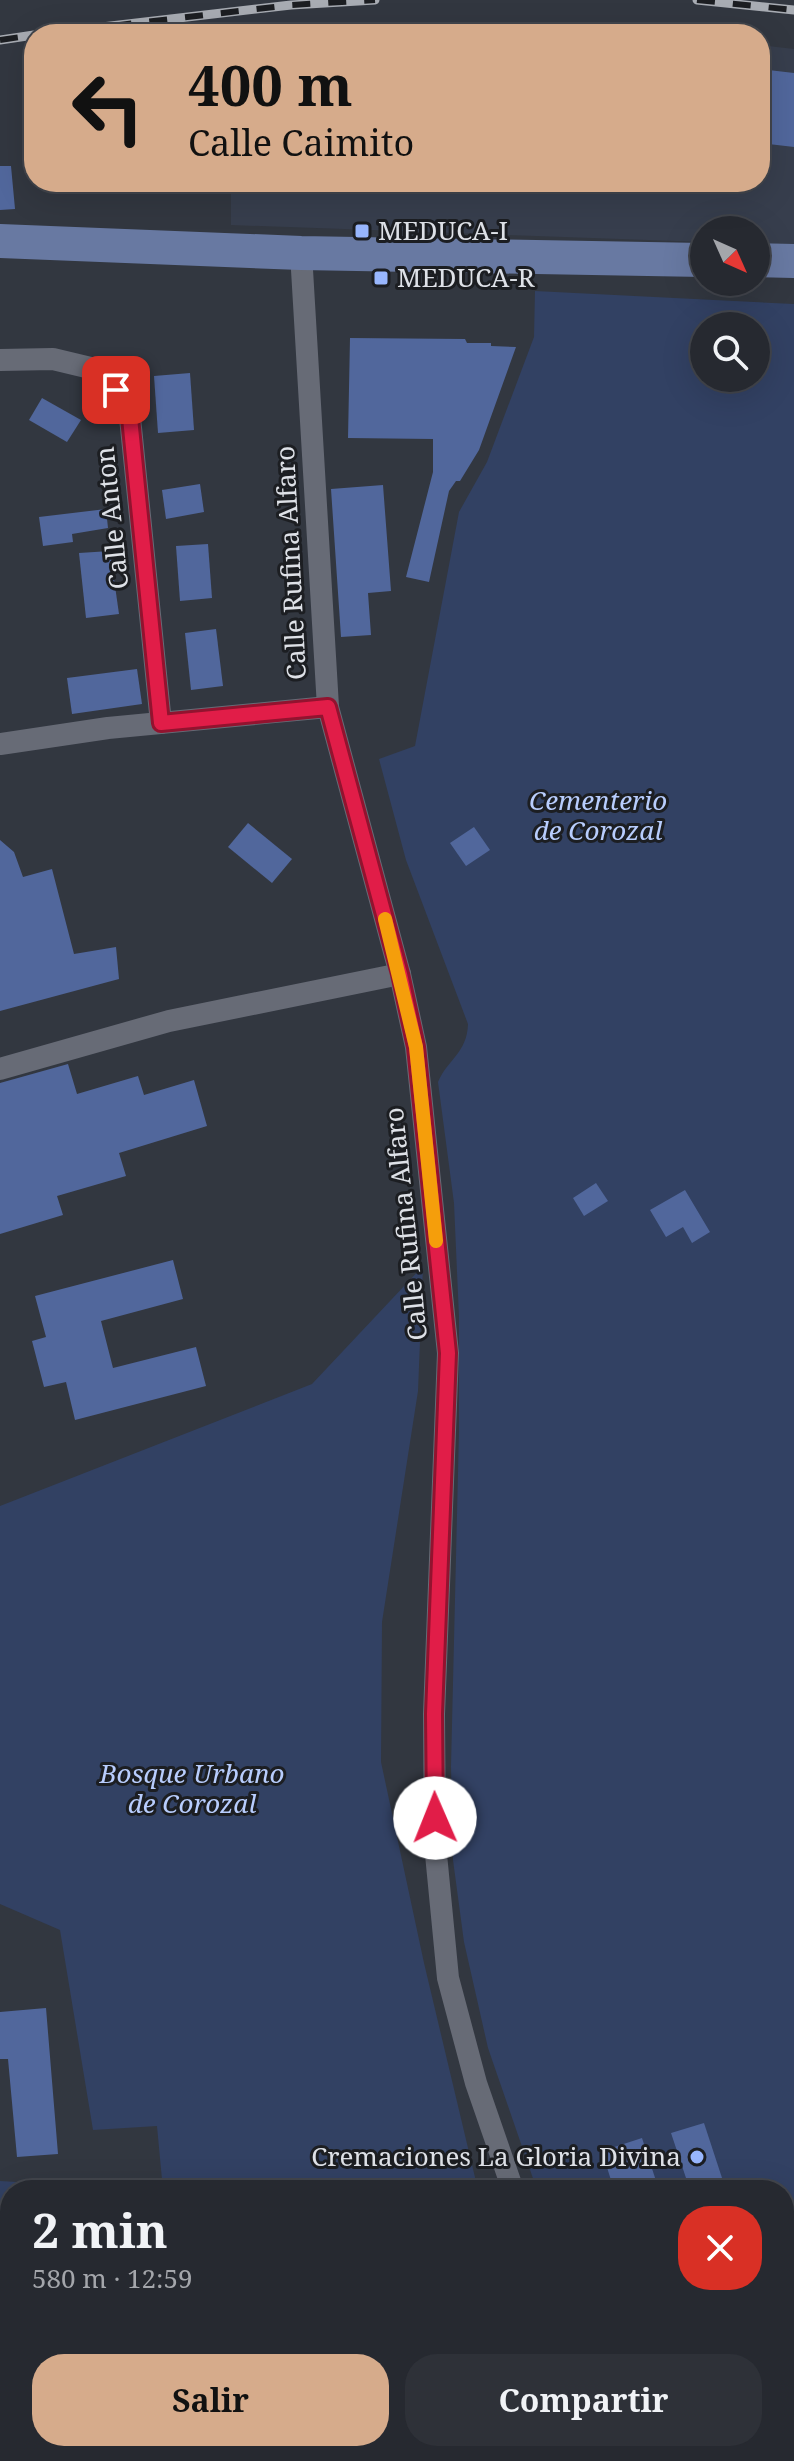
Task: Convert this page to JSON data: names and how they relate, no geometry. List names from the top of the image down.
{
  "streets": {
    "street": ["Calle Anton", "Calle Rufina Alfaro"]
  },
  "parks": ["Cementerio de Corozal", "Bosque Urbano de Corozal"],
  "places": {
    "transit": ["MEDUCA-I", "MEDUCA-R"],
    "other": ["Cremaciones La Gloria Divina"]
  },
  "north": "bottom right",
  "page": {
    "turn": ["400 m", "Calle Caimito"],
    "heading": ["2 min", "580 m · 12:59"],
    "buttons": ["Salir", "Compartir"]
  }
}
